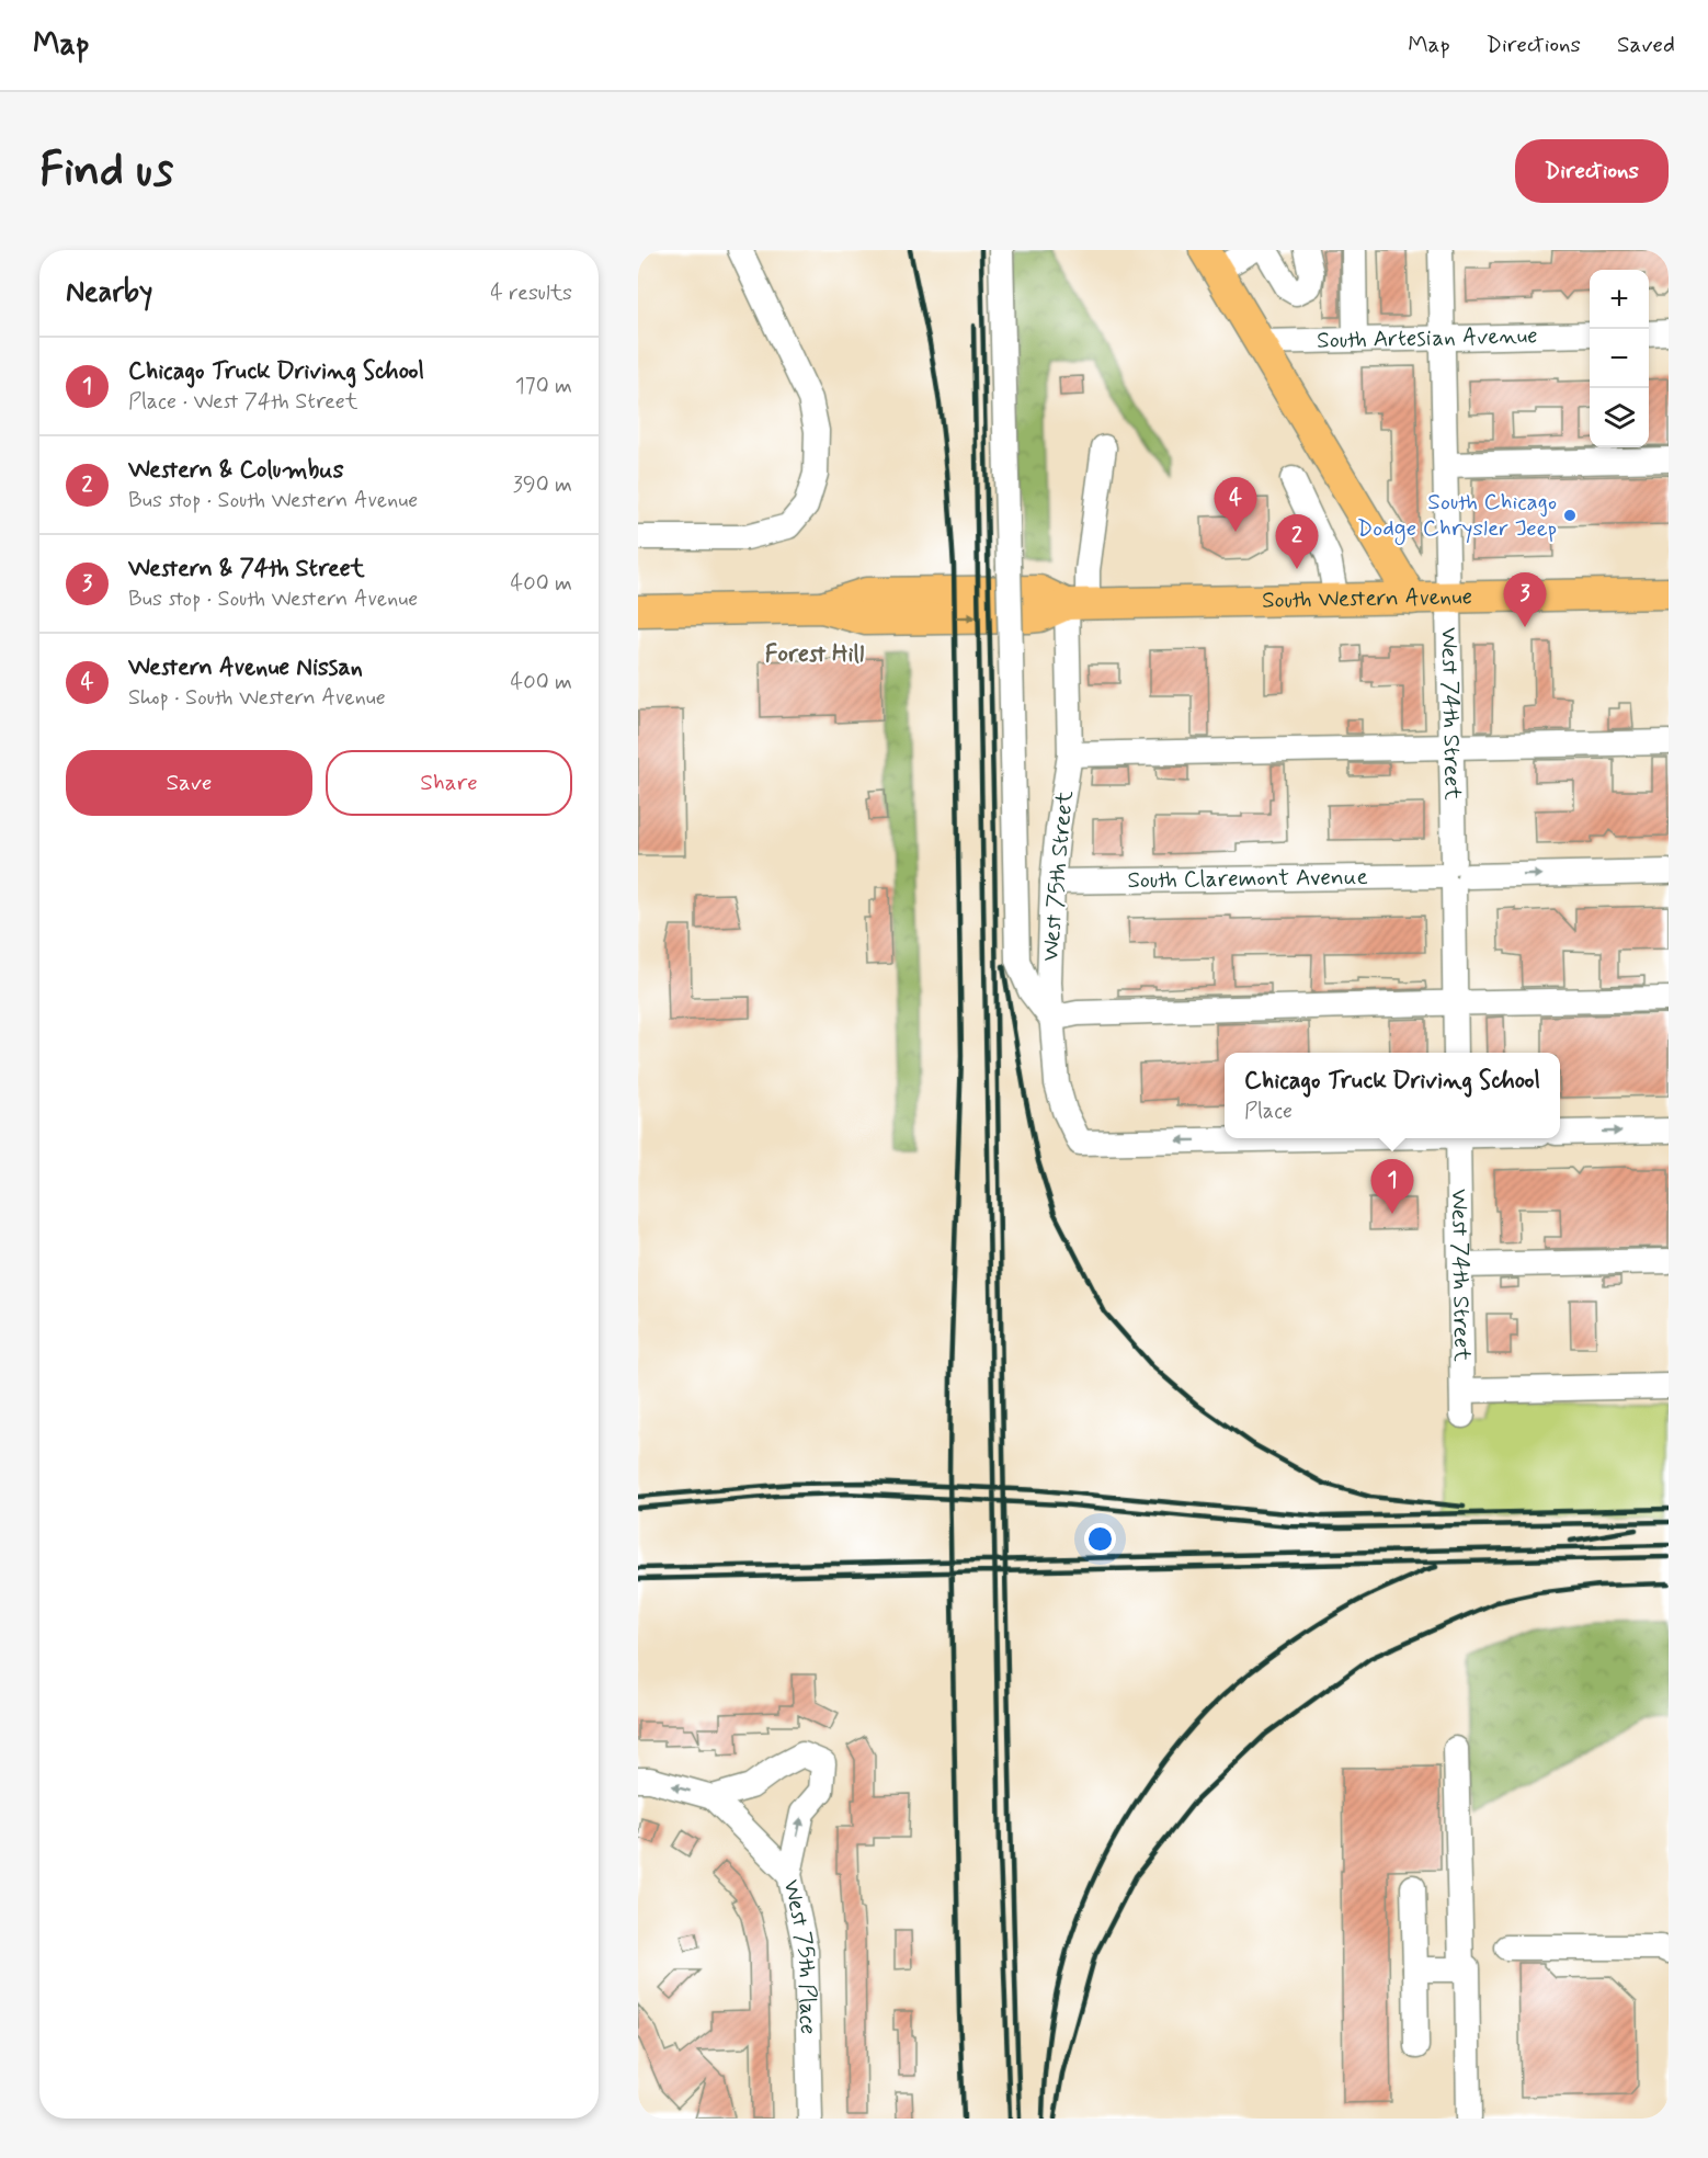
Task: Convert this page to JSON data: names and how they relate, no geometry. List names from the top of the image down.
{
  "streets": {
    "main road": ["South Western Avenue"],
    "street": [
      "South Artesian Avenue",
      "West 74th Street",
      "West 75th Street",
      "South Claremont Avenue",
      "West 75th Place"
    ]
  },
  "crossings": [
    ["South Artesian Avenue", "West 74th Street"],
    ["South Western Avenue", "West 74th Street"],
    ["South Western Avenue", "West 75th Street"],
    ["West 74th Street", "South Claremont Avenue"],
    ["West 75th Street", "South Claremont Avenue"]
  ],
  "districts": ["Forest Hill"],
  "places": ["South Chicago Dodge Chrysler Jeep"],
  "page": {
    "header": "Map",
    "nav": ["Map", "Directions", "Saved"],
    "buttons": [
      "Directions",
      ["Save", "Share"]
    ],
    "title": "Find us",
    "heading": ["Nearby", "4 results"],
    "map_buttons": ["+", "−"],
    "list": [
      {
        "mark": "1",
        "name": "Chicago Truck Driving School",
        "note": "Place · West 74th Street",
        "value": "170 m"
      },
      {
        "mark": "2",
        "name": "Western & Columbus",
        "note": "Bus stop · South Western Avenue",
        "value": "390 m"
      },
      {
        "mark": "3",
        "name": "Western & 74th Street",
        "note": "Bus stop · South Western Avenue",
        "value": "400 m"
      },
      {
        "mark": "4",
        "name": "Western Avenue Nissan",
        "note": "Shop · South Western Avenue",
        "value": "400 m"
      }
    ],
    "pins": [
      "4",
      "2",
      "3",
      "1"
    ],
    "popup": ["Chicago Truck Driving School", "Place"]
  }
}
